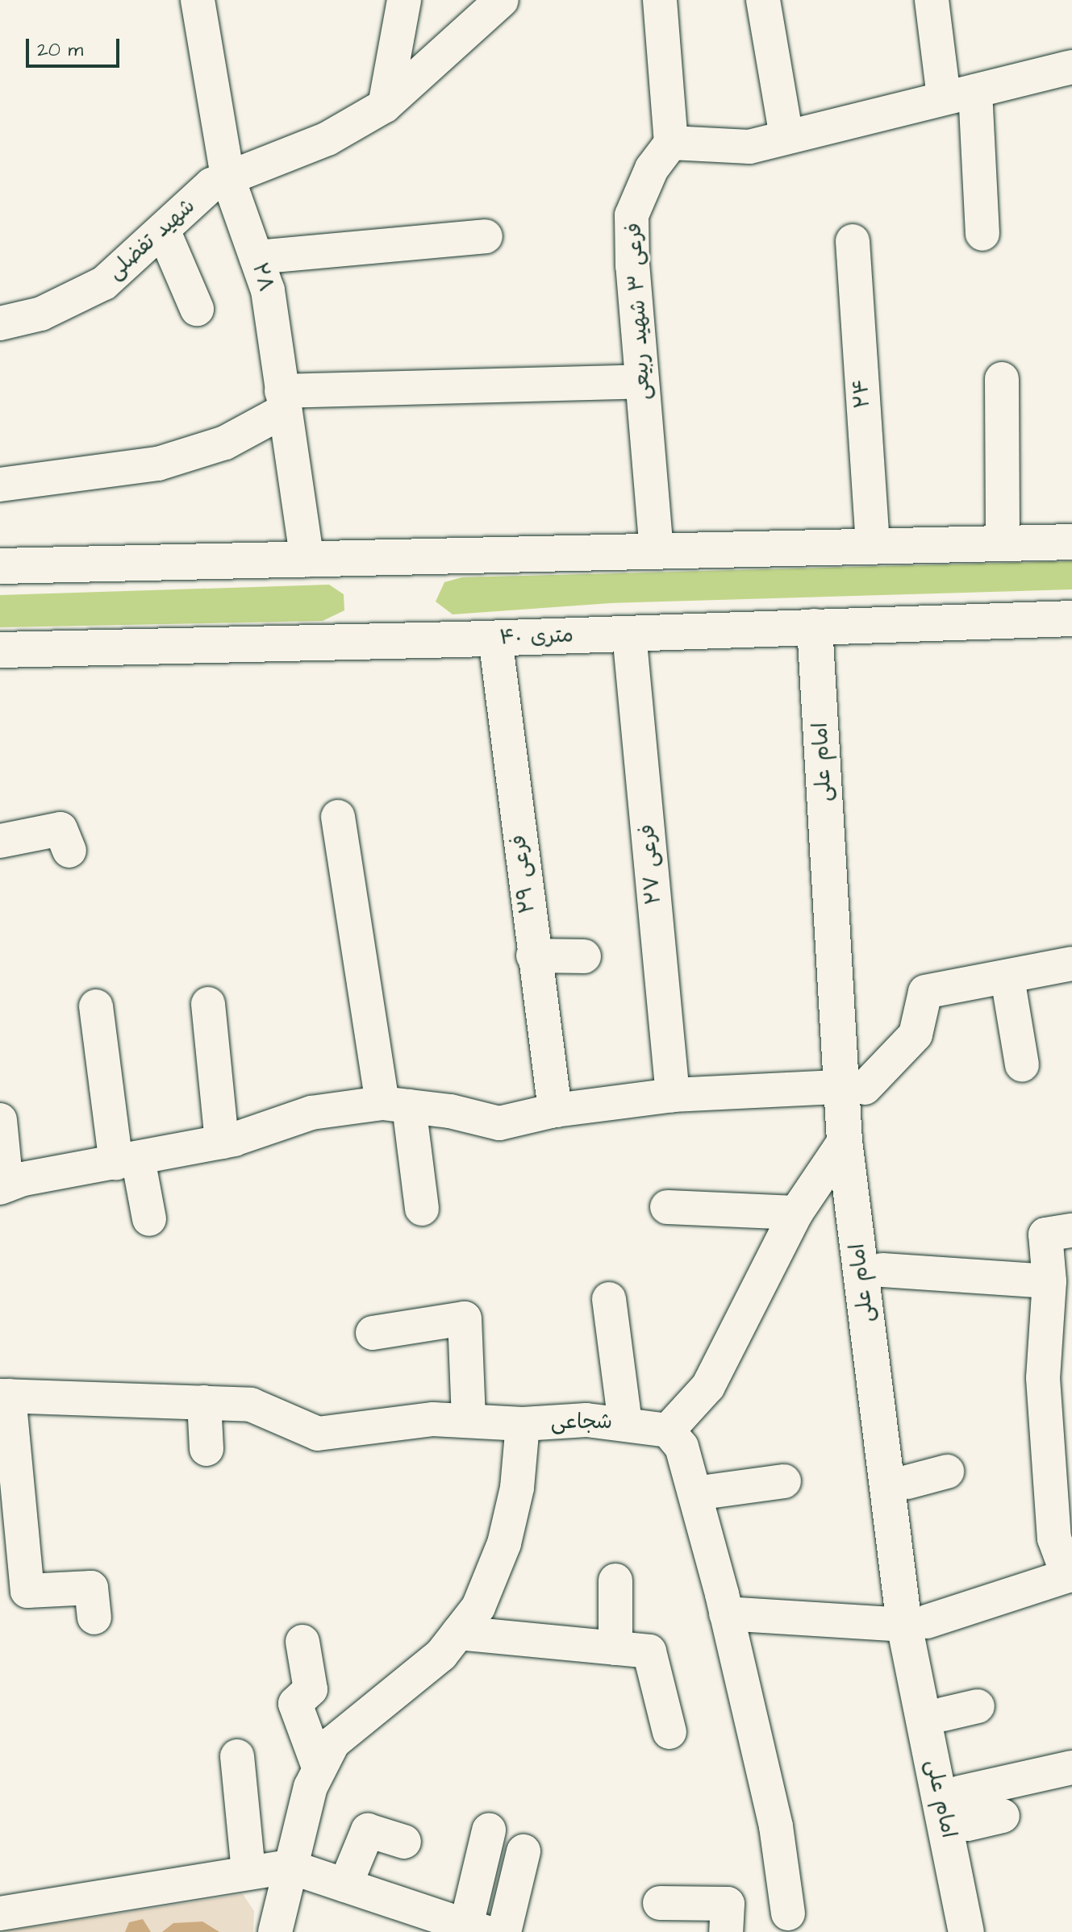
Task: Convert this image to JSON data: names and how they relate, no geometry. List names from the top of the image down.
{
  "streets": {
    "main road": ["۴۰ متری", "امام علی"],
    "street": [
      "شهید تفضلی",
      "۲۸",
      "فرعی ۳ شهید ربیعی",
      "۲۴",
      "فرعی ۲۷",
      "فرعی ۲۹",
      "شجاعی"
    ]
  },
  "crossings": [
    ["شهید تفضلی", "۲۸"],
    ["۴۰ متری", "امام علی"],
    ["۴۰ متری", "فرعی ۲۷"],
    ["۴۰ متری", "فرعی ۲۹"]
  ],
  "scale_bar": "20 m"
}
